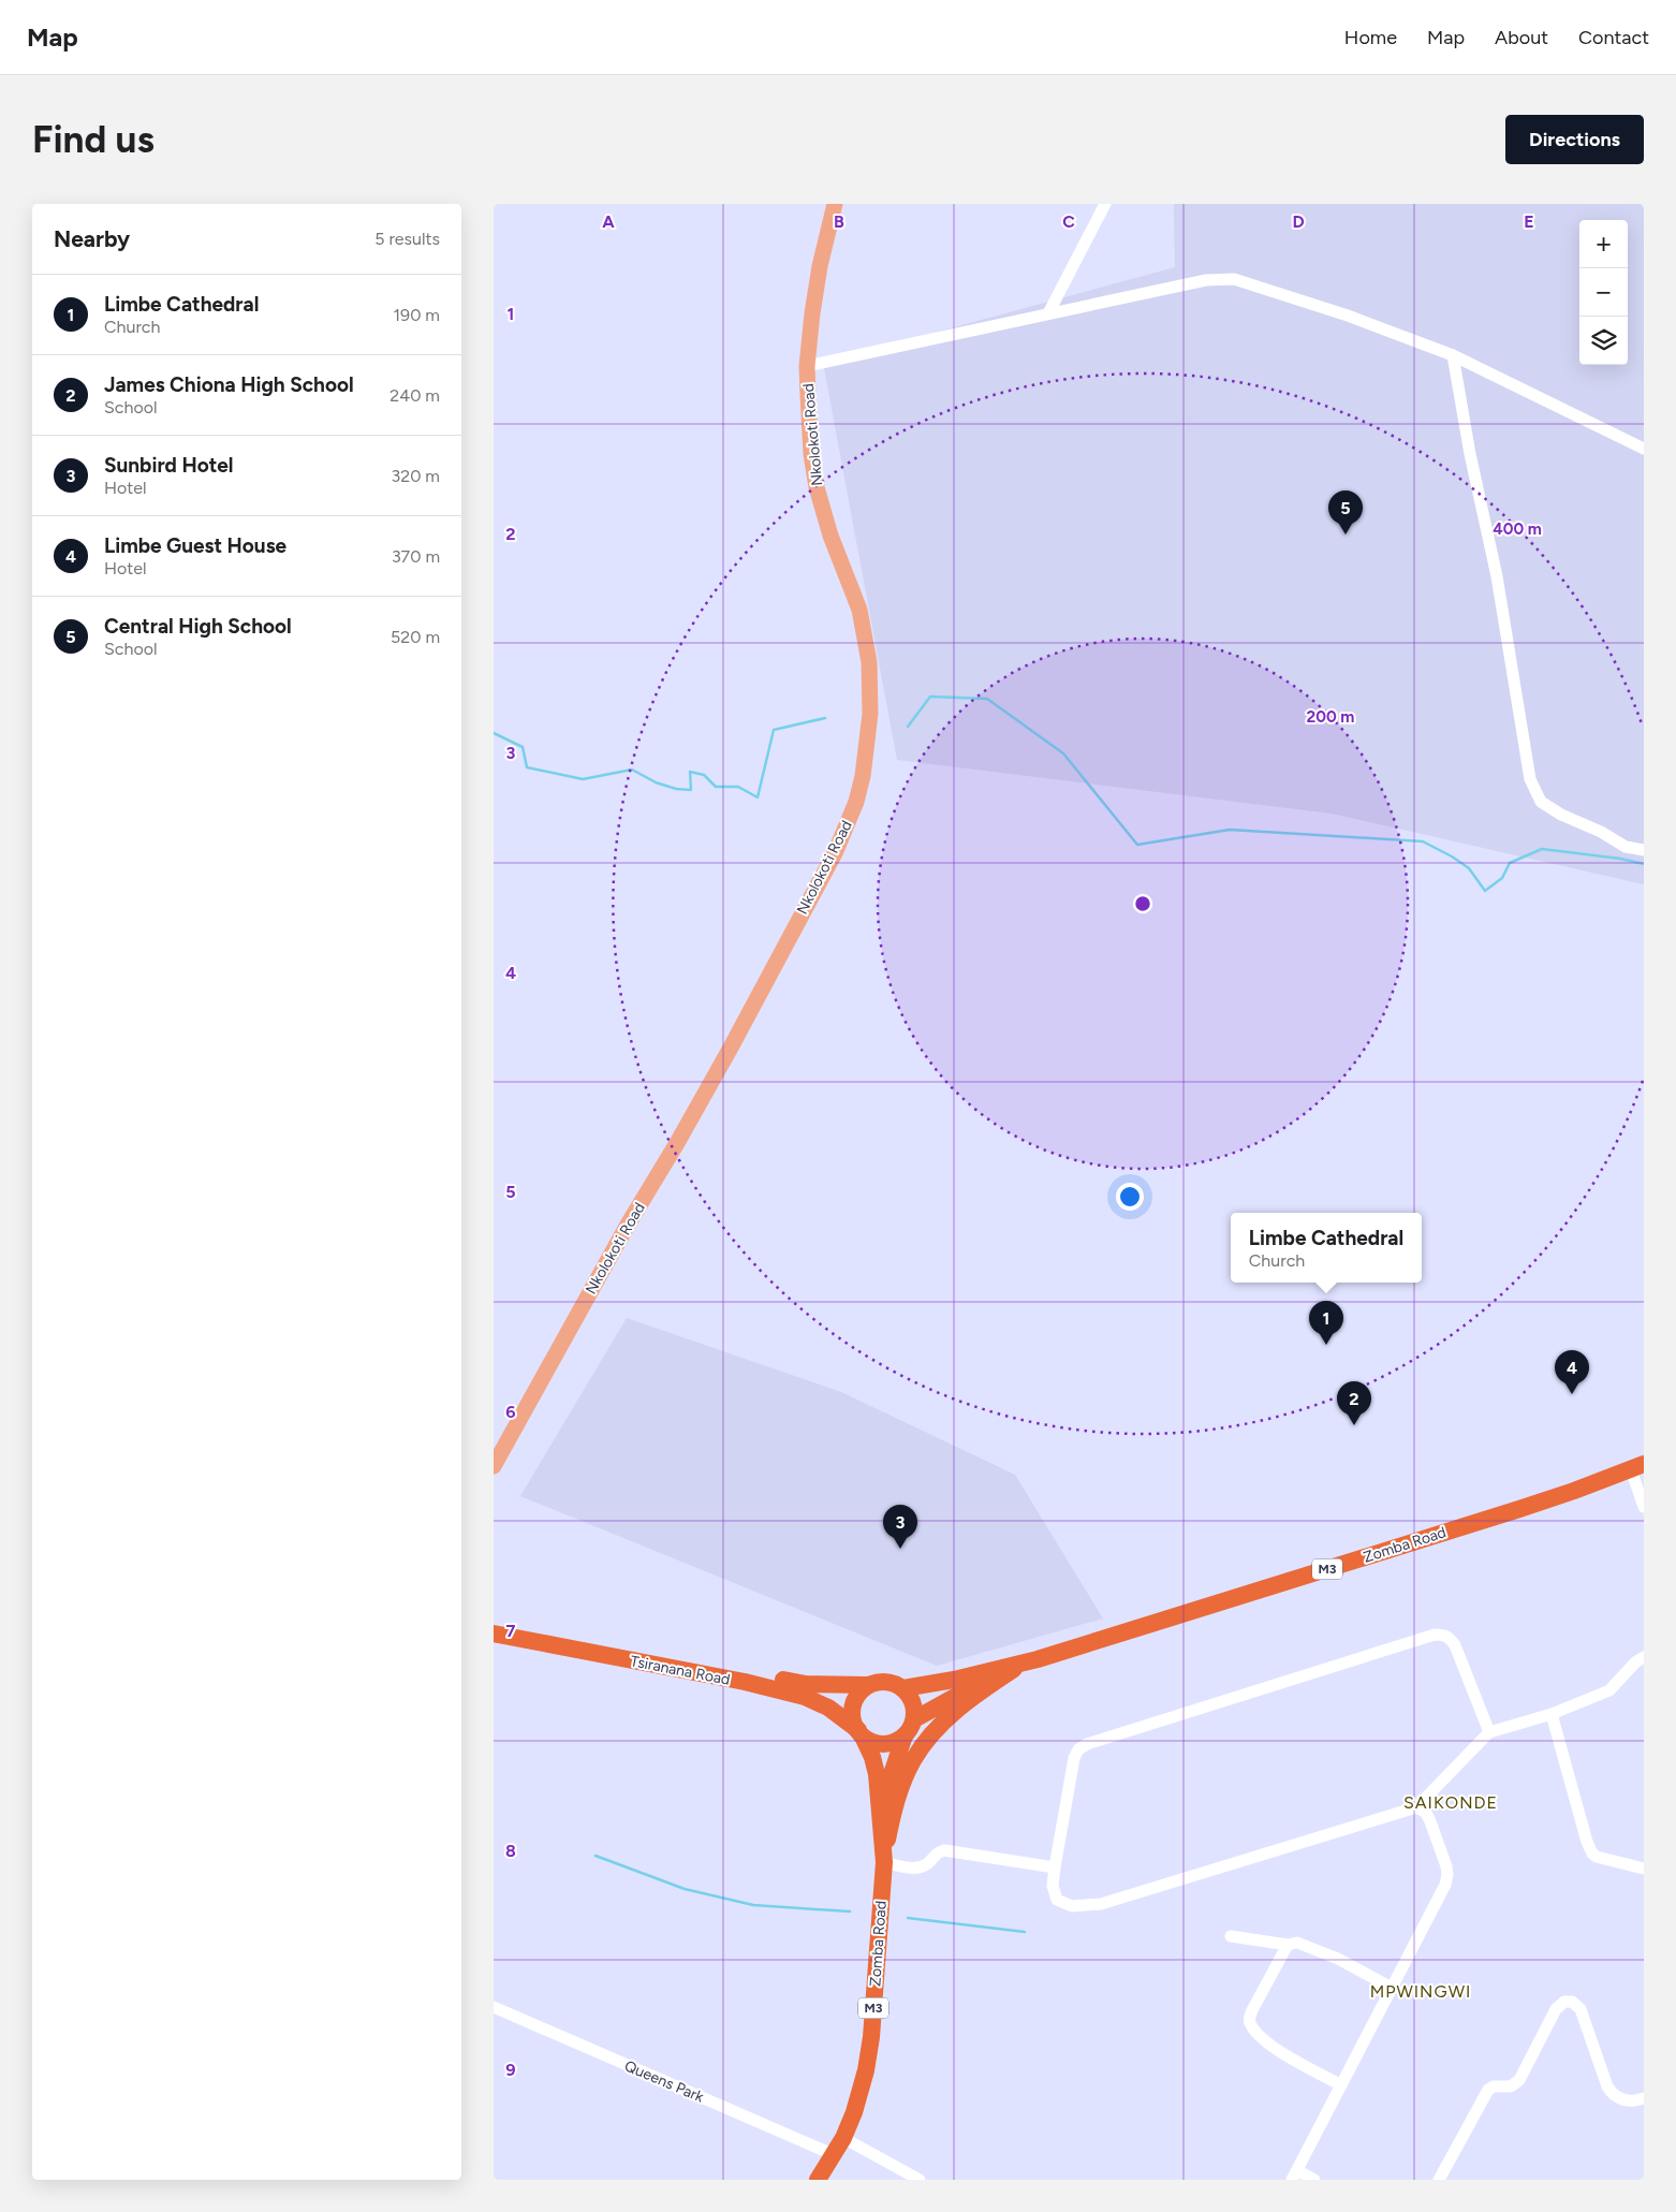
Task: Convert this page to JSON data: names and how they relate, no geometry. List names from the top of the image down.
{
  "streets": {
    "highway": ["Zomba Road", "M3", "Tsiranana Road"],
    "main road": ["Nkolokoti Road"],
    "street": ["Queens Park"]
  },
  "crossings": [
    ["Zomba Road", "M3"],
    ["Zomba Road", "Tsiranana Road"],
    ["Zomba Road", "Queens Park"],
    ["M3", "Tsiranana Road"],
    ["M3", "Queens Park"]
  ],
  "districts": ["SAIKONDE", "MPWINGWI"],
  "page": {
    "header": "Map",
    "nav": [
      "Home",
      "Map",
      "About",
      "Contact"
    ],
    "buttons": "Directions",
    "title": "Find us",
    "heading": ["Nearby", "5 results"],
    "map_buttons": ["+", "−"],
    "list": [
      {
        "mark": "1",
        "name": "Limbe Cathedral",
        "note": "Church",
        "value": "190 m"
      },
      {
        "mark": "2",
        "name": "James Chiona High School",
        "note": "School",
        "value": "240 m"
      },
      {
        "mark": "3",
        "name": "Sunbird Hotel",
        "note": "Hotel",
        "value": "320 m"
      },
      {
        "mark": "4",
        "name": "Limbe Guest House",
        "note": "Hotel",
        "value": "370 m"
      },
      {
        "mark": "5",
        "name": "Central High School",
        "note": "School",
        "value": "520 m"
      }
    ],
    "pins": [
      "5",
      "1",
      "4",
      "2",
      "3"
    ],
    "popup": ["Limbe Cathedral", "Church"]
  },
  "grid": {
    "columns": [
      "A",
      "B",
      "C",
      "D",
      "E"
    ],
    "rows": [
      "1",
      "2",
      "3",
      "4",
      "5",
      "6",
      "7",
      "8",
      "9"
    ]
  },
  "rings": ["400 m", "200 m"]
}
